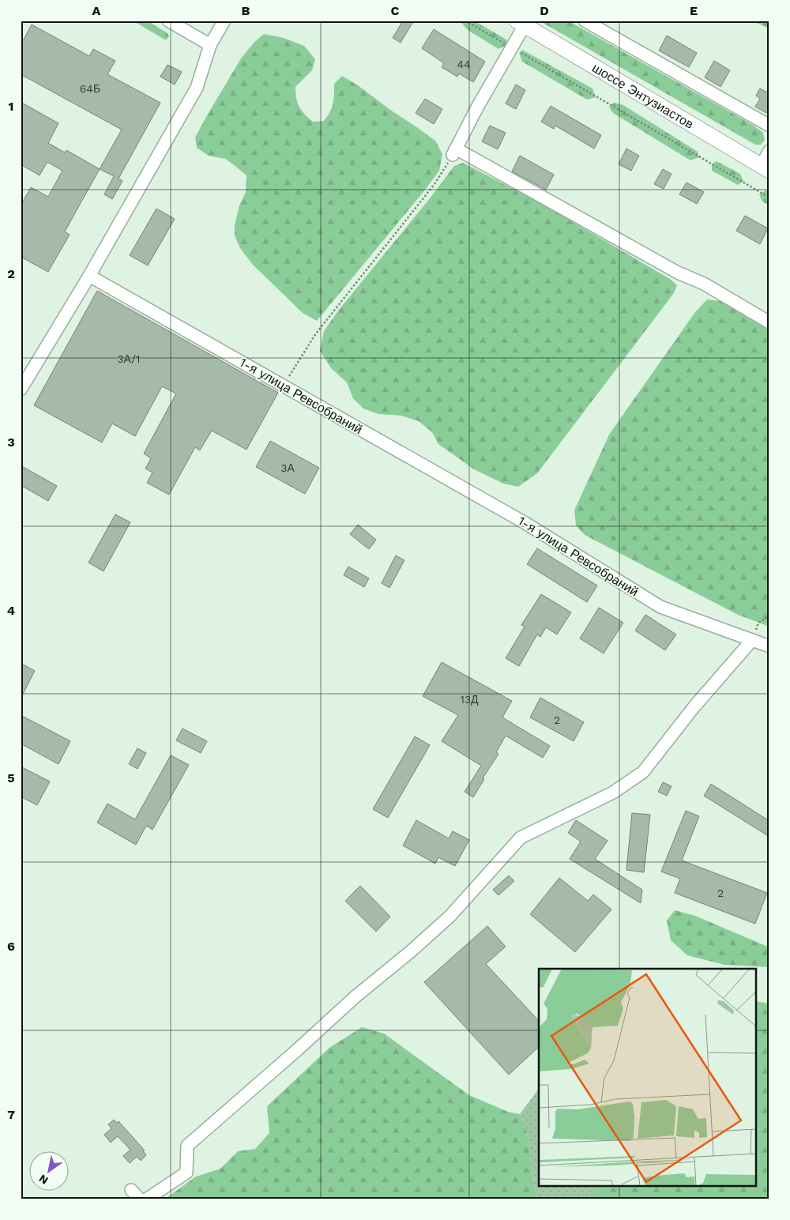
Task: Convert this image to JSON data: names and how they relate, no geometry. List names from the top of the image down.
{
  "streets": {
    "main road": ["шоссе Энтузиастов"],
    "street": ["1-я улица Ревсобраний"]
  },
  "house_numbers": [
    "44",
    "64Б",
    "3А/1",
    "3А",
    "13Д",
    "2",
    "2"
  ],
  "north": "bottom left",
  "grid": {
    "columns": [
      "A",
      "B",
      "C",
      "D",
      "E"
    ],
    "rows": [
      "1",
      "2",
      "3",
      "4",
      "5",
      "6",
      "7"
    ]
  }
}
